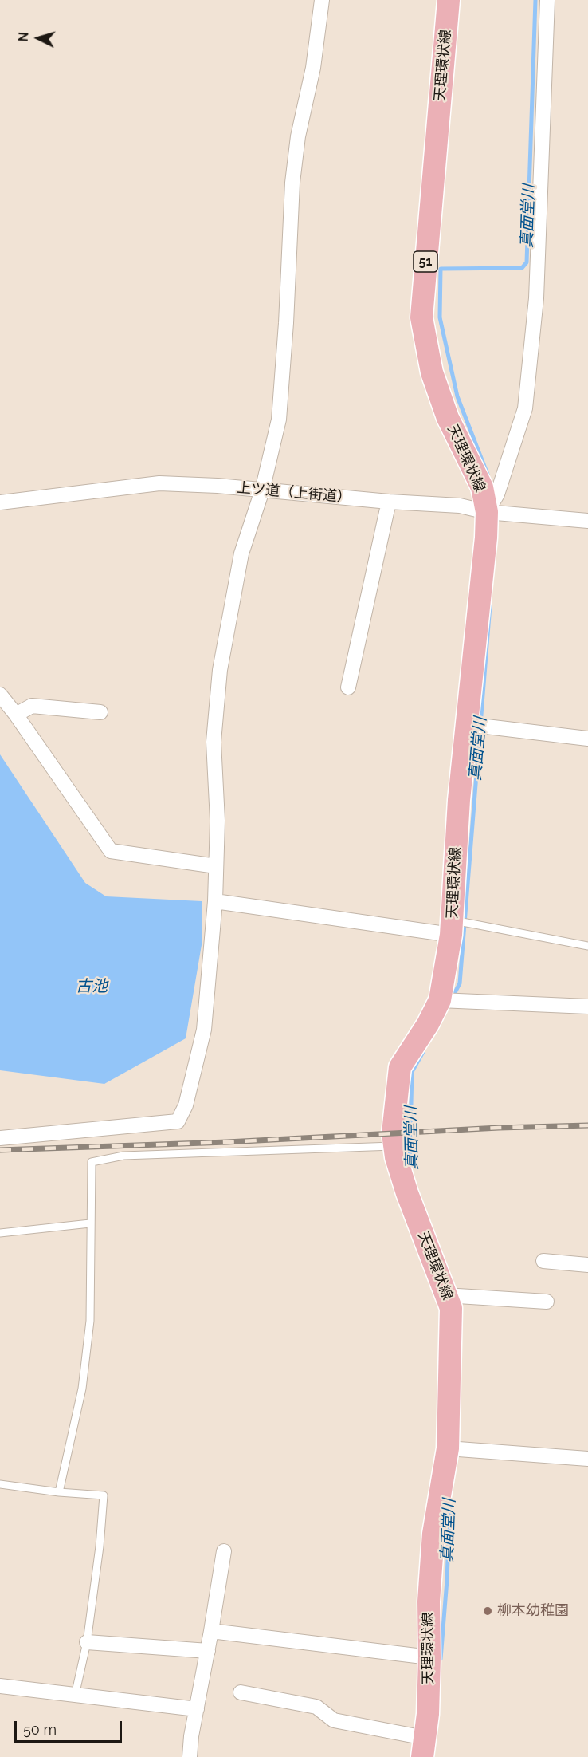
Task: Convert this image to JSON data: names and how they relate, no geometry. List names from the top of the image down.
{
  "streets": {
    "main road": ["天理環状線", "51"],
    "street": ["上ツ道（上街道）"]
  },
  "crossings": [
    ["天理環状線", "上ツ道（上街道）"]
  ],
  "water": ["真面堂川", "古池"],
  "places": ["柳本幼稚園"],
  "scale_bar": "50 m",
  "north": "left"
}
